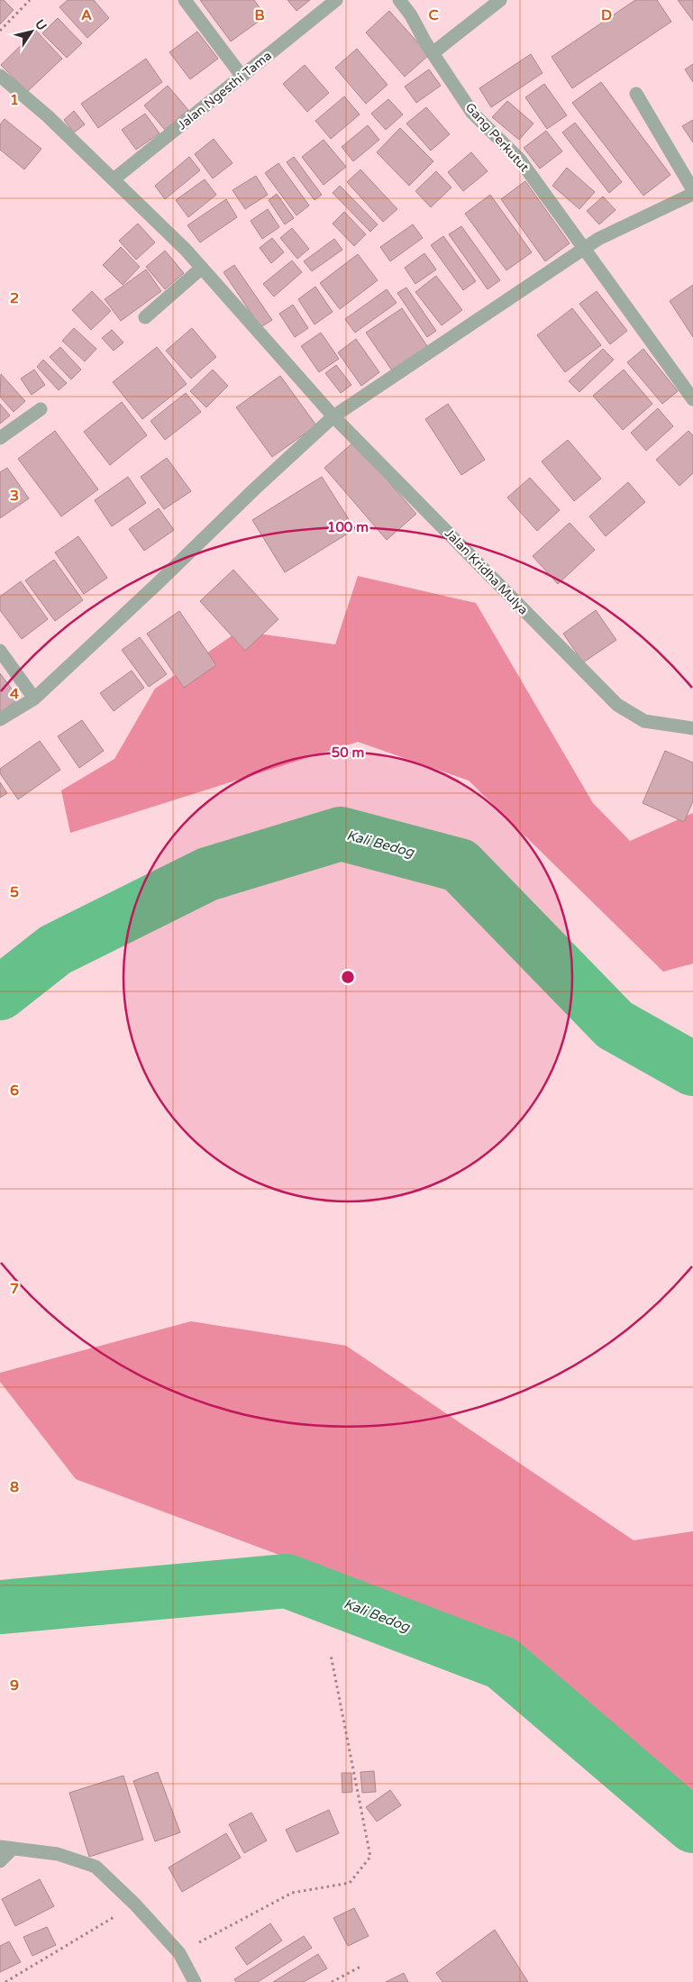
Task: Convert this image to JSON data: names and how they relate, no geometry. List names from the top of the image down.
{
  "streets": {
    "street": ["Jalan Ngesthi Tama", "Gang Perkutut", "Jalan Kridha Mulya"]
  },
  "crossings": [
    ["Jalan Ngesthi Tama", "Jalan Kridha Mulya"]
  ],
  "water": ["Kali Bedog"],
  "north": "top right",
  "grid": {
    "columns": [
      "A",
      "B",
      "C",
      "D"
    ],
    "rows": [
      "1",
      "2",
      "3",
      "4",
      "5",
      "6",
      "7",
      "8",
      "9"
    ]
  },
  "rings": ["100 m", "50 m"]
}
